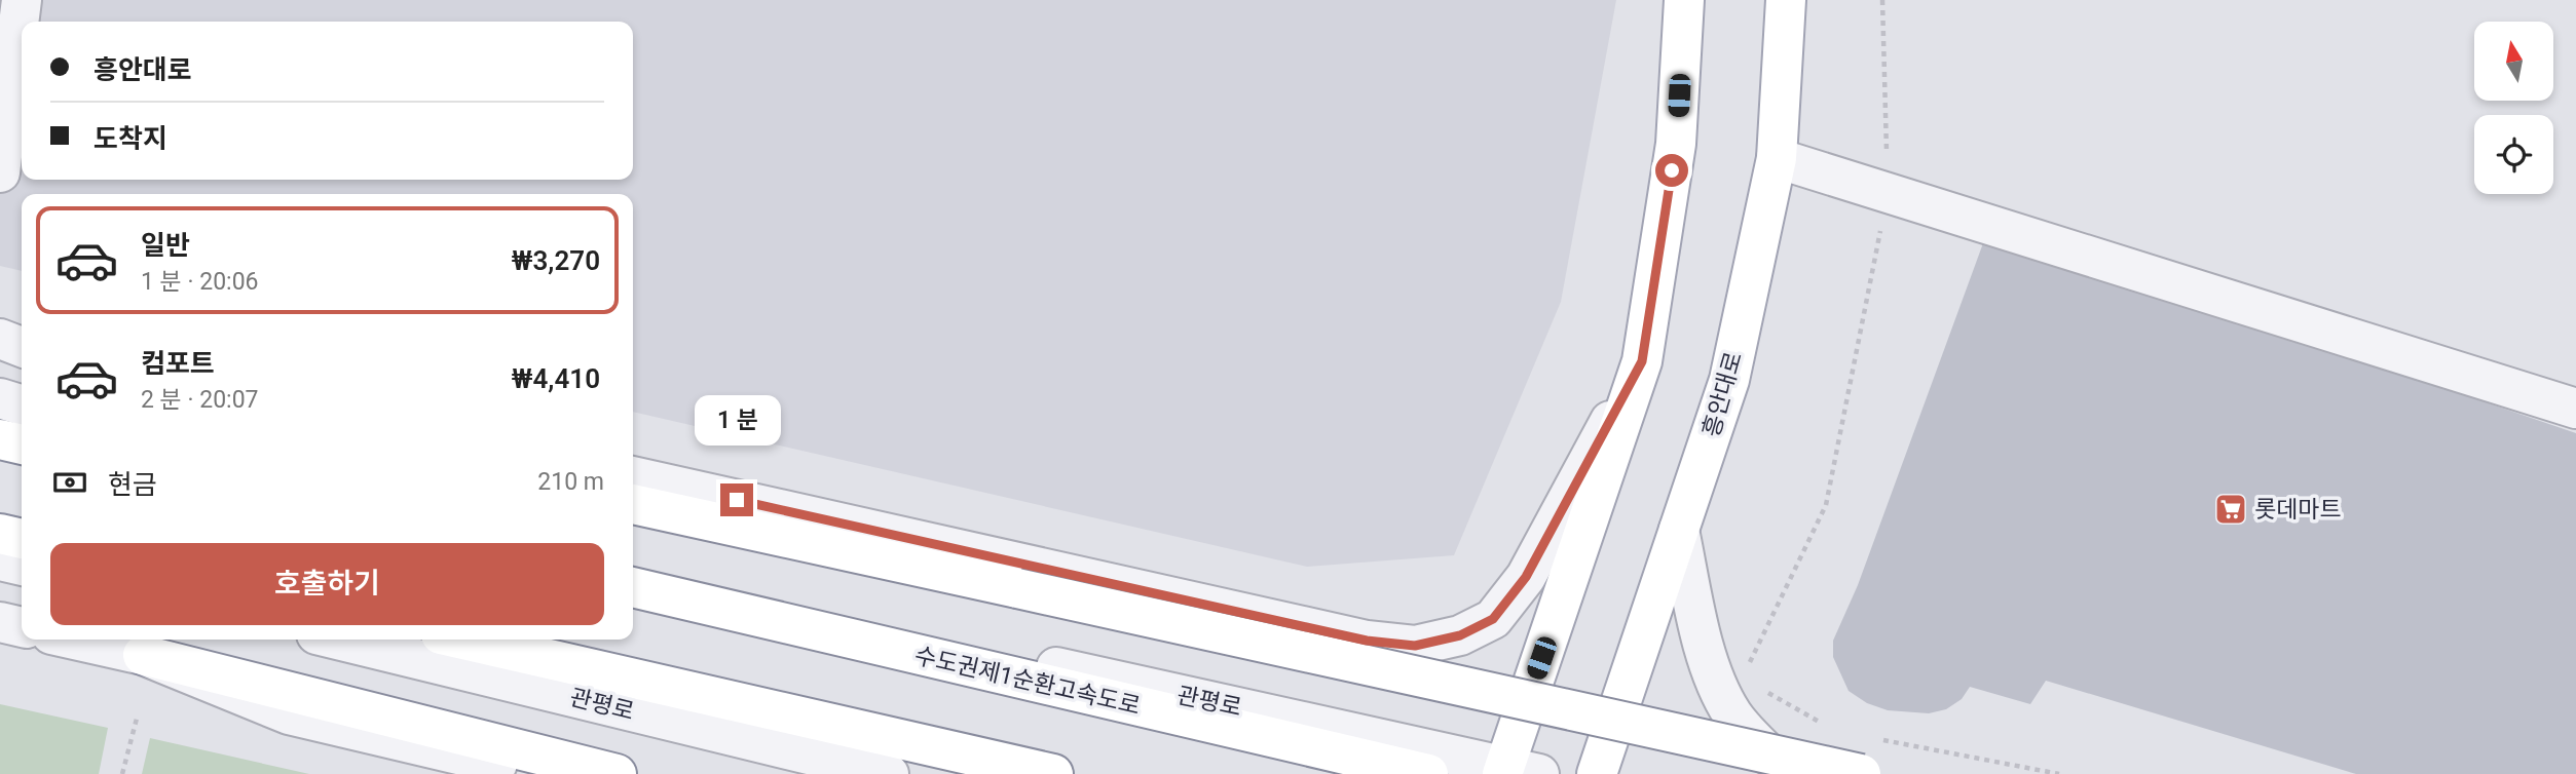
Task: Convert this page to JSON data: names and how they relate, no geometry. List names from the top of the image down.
{
  "streets": {
    "main road": ["흥안대로", "수도권제1순환고속도로"],
    "street": ["관평로"]
  },
  "places": {
    "supermarket": ["롯데마트"]
  },
  "north": "top",
  "page": {
    "banner": ["흥안대로", "도착지"],
    "list": [
      {
        "name": "일반",
        "note": "1 분 · 20:06",
        "value": "₩3,270"
      },
      {
        "name": "컴포트",
        "note": "2 분 · 20:07",
        "value": "₩4,410"
      }
    ],
    "bubble": "1 분",
    "pay": ["현금", "210 m"],
    "buttons": "호출하기"
  }
}
